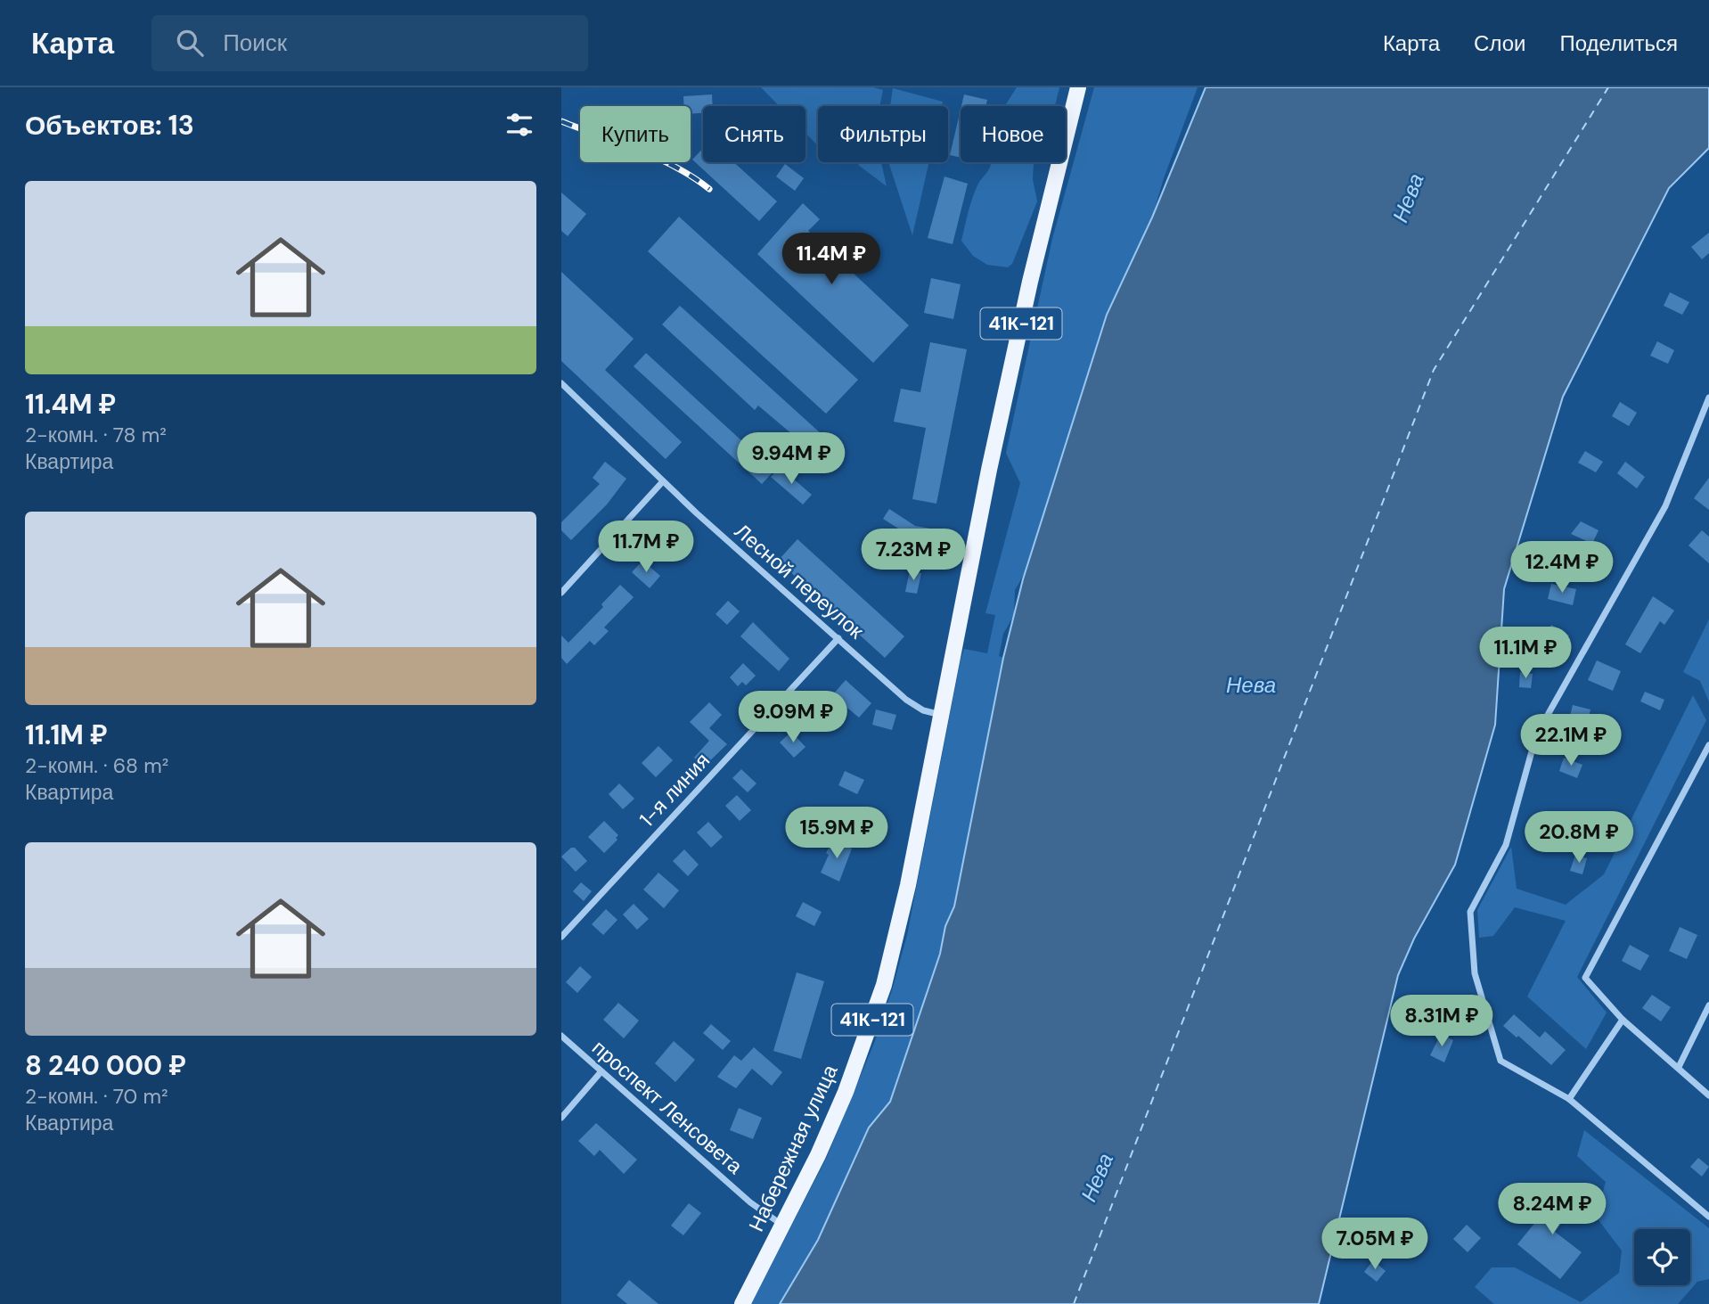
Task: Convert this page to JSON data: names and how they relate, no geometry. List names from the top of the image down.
{
  "streets": {
    "main road": ["41К-121", "Набережная улица"],
    "street": ["Лесной переулок", "1-я линия", "проспект Ленсовета"]
  },
  "crossings": [
    ["41К-121", "Лесной переулок"],
    ["41К-121", "Набережная улица"],
    ["Лесной переулок", "1-я линия"],
    ["Лесной переулок", "Набережная улица"],
    ["проспект Ленсовета", "Набережная улица"]
  ],
  "water": ["Нева"],
  "page": {
    "header": "Карта",
    "search": "Поиск",
    "nav": ["Карта", "Слои", "Поделиться"],
    "heading": "Объектов: 13",
    "chip": [
      "Купить",
      "Снять",
      "Фильтры",
      "Новое"
    ],
    "list": [
      {
        "name": "11.4M ₽",
        "note": "2-комн. · 78 m² · Квартира"
      },
      {
        "name": "11.1M ₽",
        "note": "2-комн. · 68 m² · Квартира"
      },
      {
        "name": "8 240 000 ₽",
        "note": "2-комн. · 70 m² · Квартира"
      }
    ],
    "price": [
      "11.4M ₽",
      "9.94M ₽",
      "11.7M ₽",
      "7.23M ₽",
      "12.4M ₽",
      "11.1M ₽",
      "9.09M ₽",
      "22.1M ₽",
      "15.9M ₽",
      "20.8M ₽",
      "8.31M ₽",
      "8.24M ₽",
      "7.05M ₽"
    ]
  }
}
